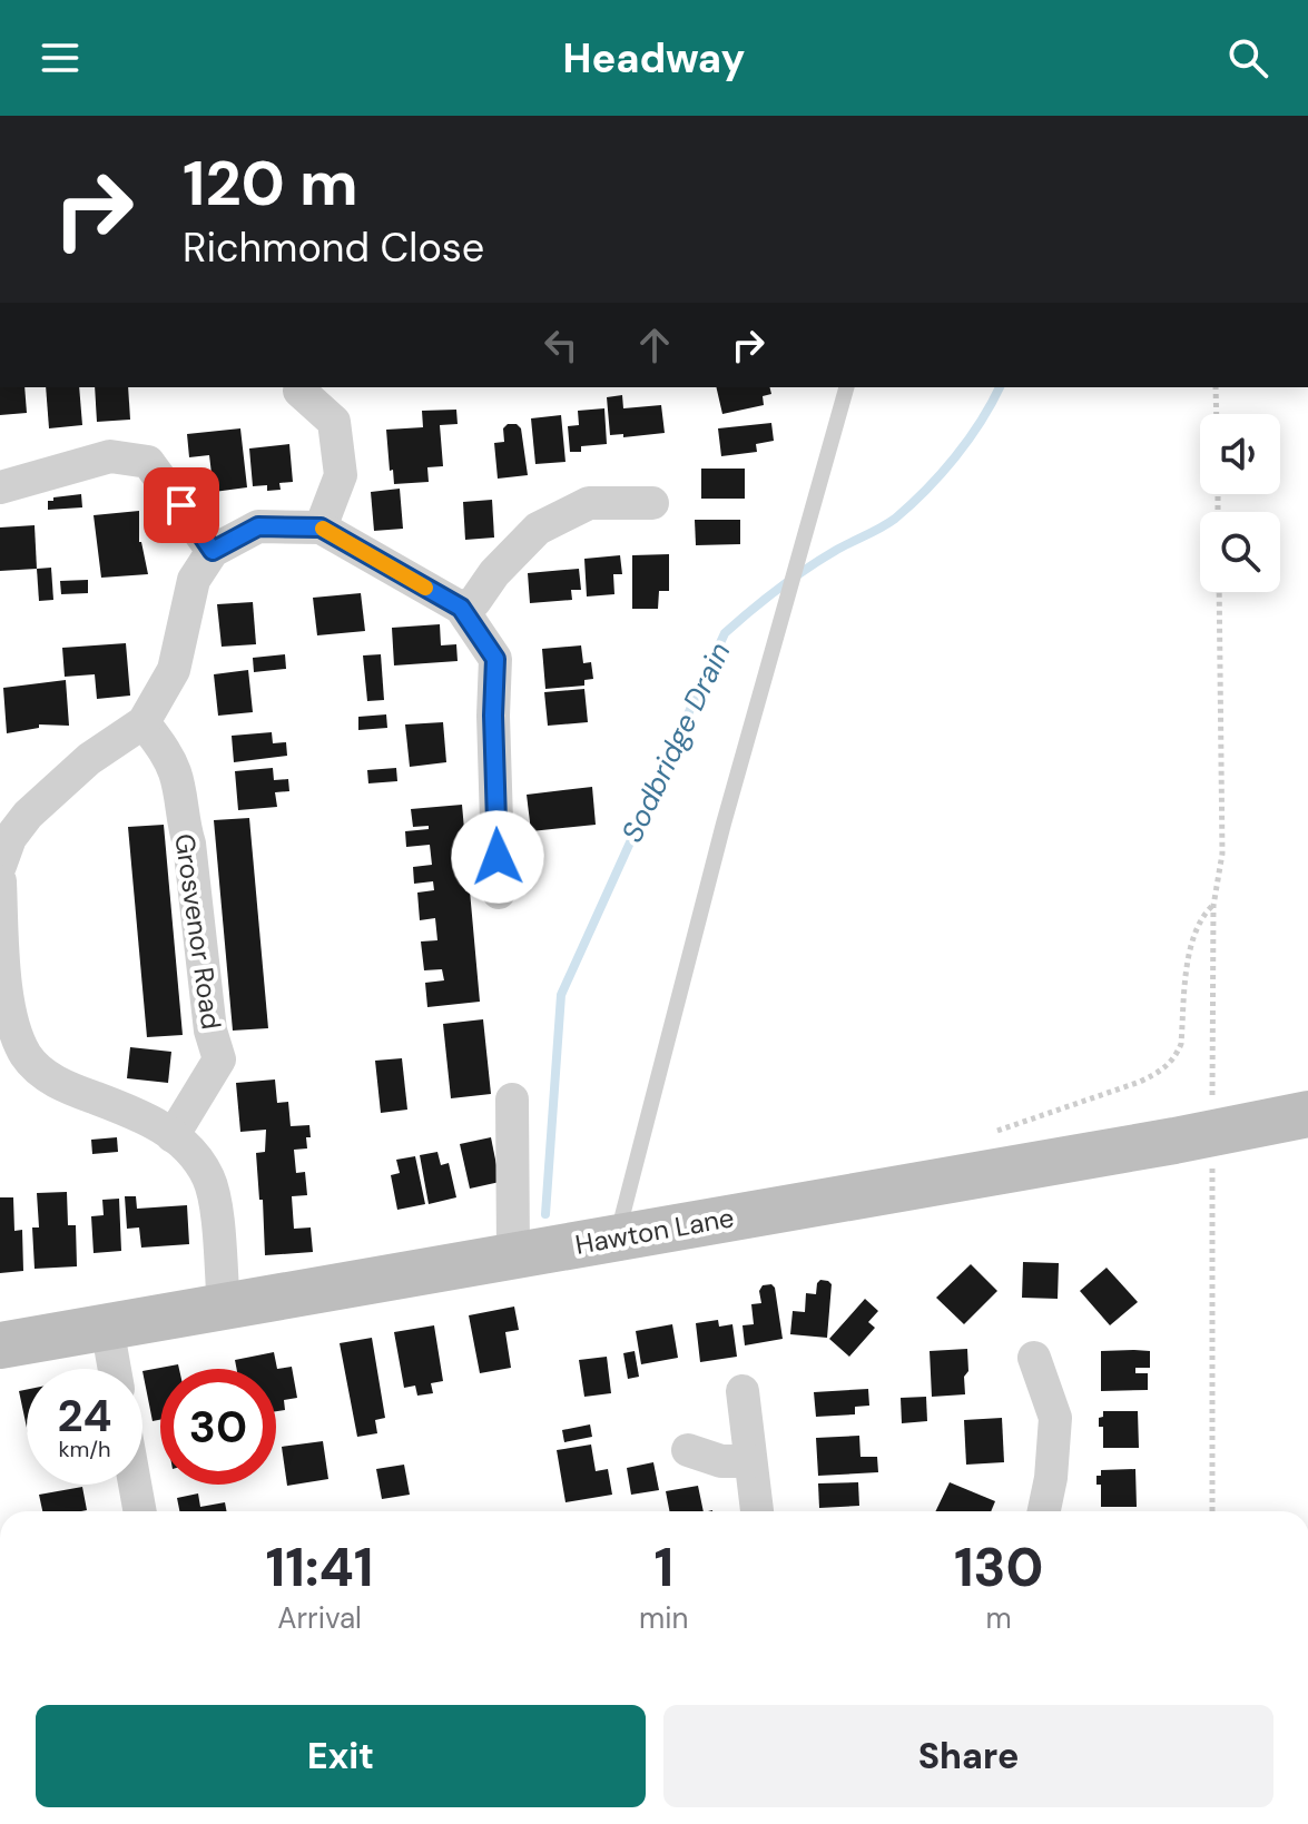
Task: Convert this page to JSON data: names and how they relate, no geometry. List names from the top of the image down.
{
  "streets": {
    "street": ["Grosvenor Road", "Hawton Lane"]
  },
  "water": ["Sodbridge Drain"],
  "page": {
    "header": "Headway",
    "turn": ["120 m", "Richmond Close"],
    "speed": "24 km/h",
    "limit": "30",
    "eta": [
      "11:41",
      "Arrival",
      "1",
      "min",
      "130",
      "m"
    ],
    "buttons": ["Exit", "Share"]
  }
}
